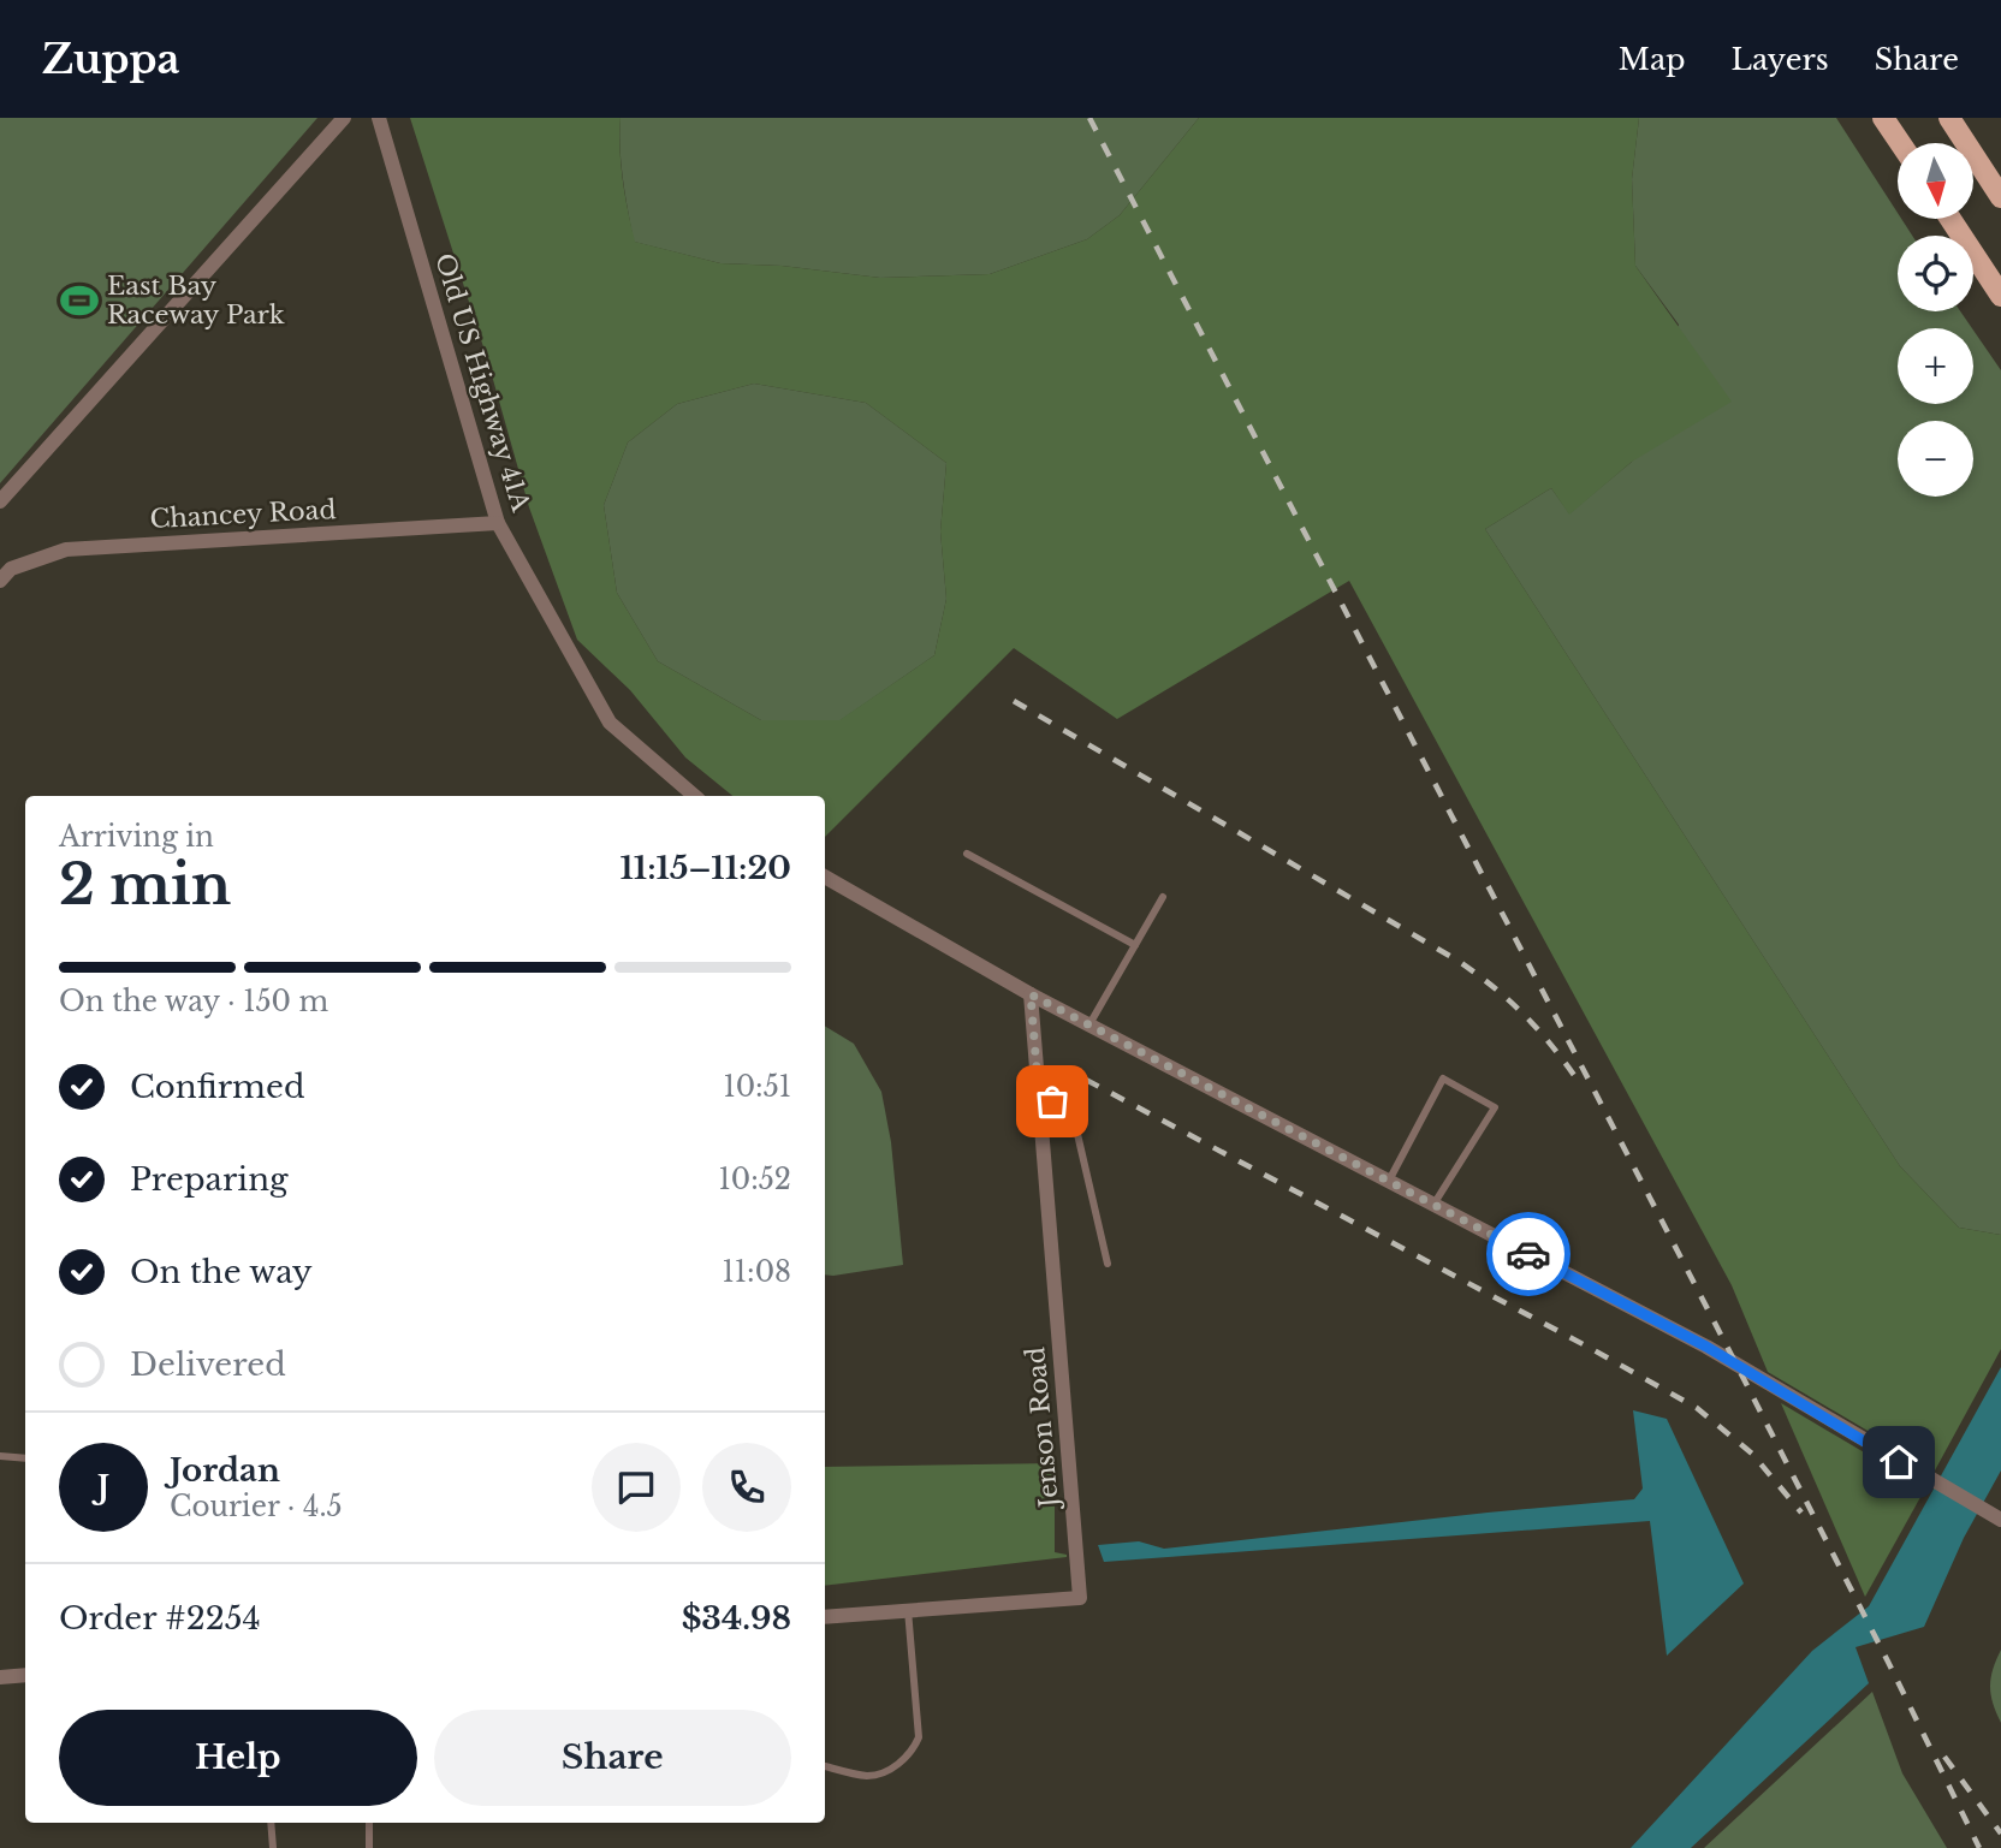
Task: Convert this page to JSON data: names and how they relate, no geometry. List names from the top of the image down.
{
  "streets": {
    "street": ["Old US Highway 41A", "Chancey Road", "Jenson Road"]
  },
  "crossings": [
    ["Old US Highway 41A", "Chancey Road"]
  ],
  "places": {
    "sports": ["East Bay Raceway Park"]
  },
  "north": "bottom",
  "page": {
    "header": "Zuppa",
    "nav": ["Map", "Layers", "Share"],
    "map_buttons": ["+", "−"],
    "heading": ["2 min", "Arriving in", "11:15–11:20"],
    "panel": [
      "Jordan",
      "Courier · 4.5",
      "Order #2254",
      "$34.98"
    ],
    "bar": "On the way · 150 m",
    "list": [
      ["Confirmed", "10:51"],
      ["Preparing", "10:52"],
      ["On the way", "11:08"],
      "Delivered"
    ],
    "round": "J",
    "buttons": ["Help", "Share"]
  }
}
